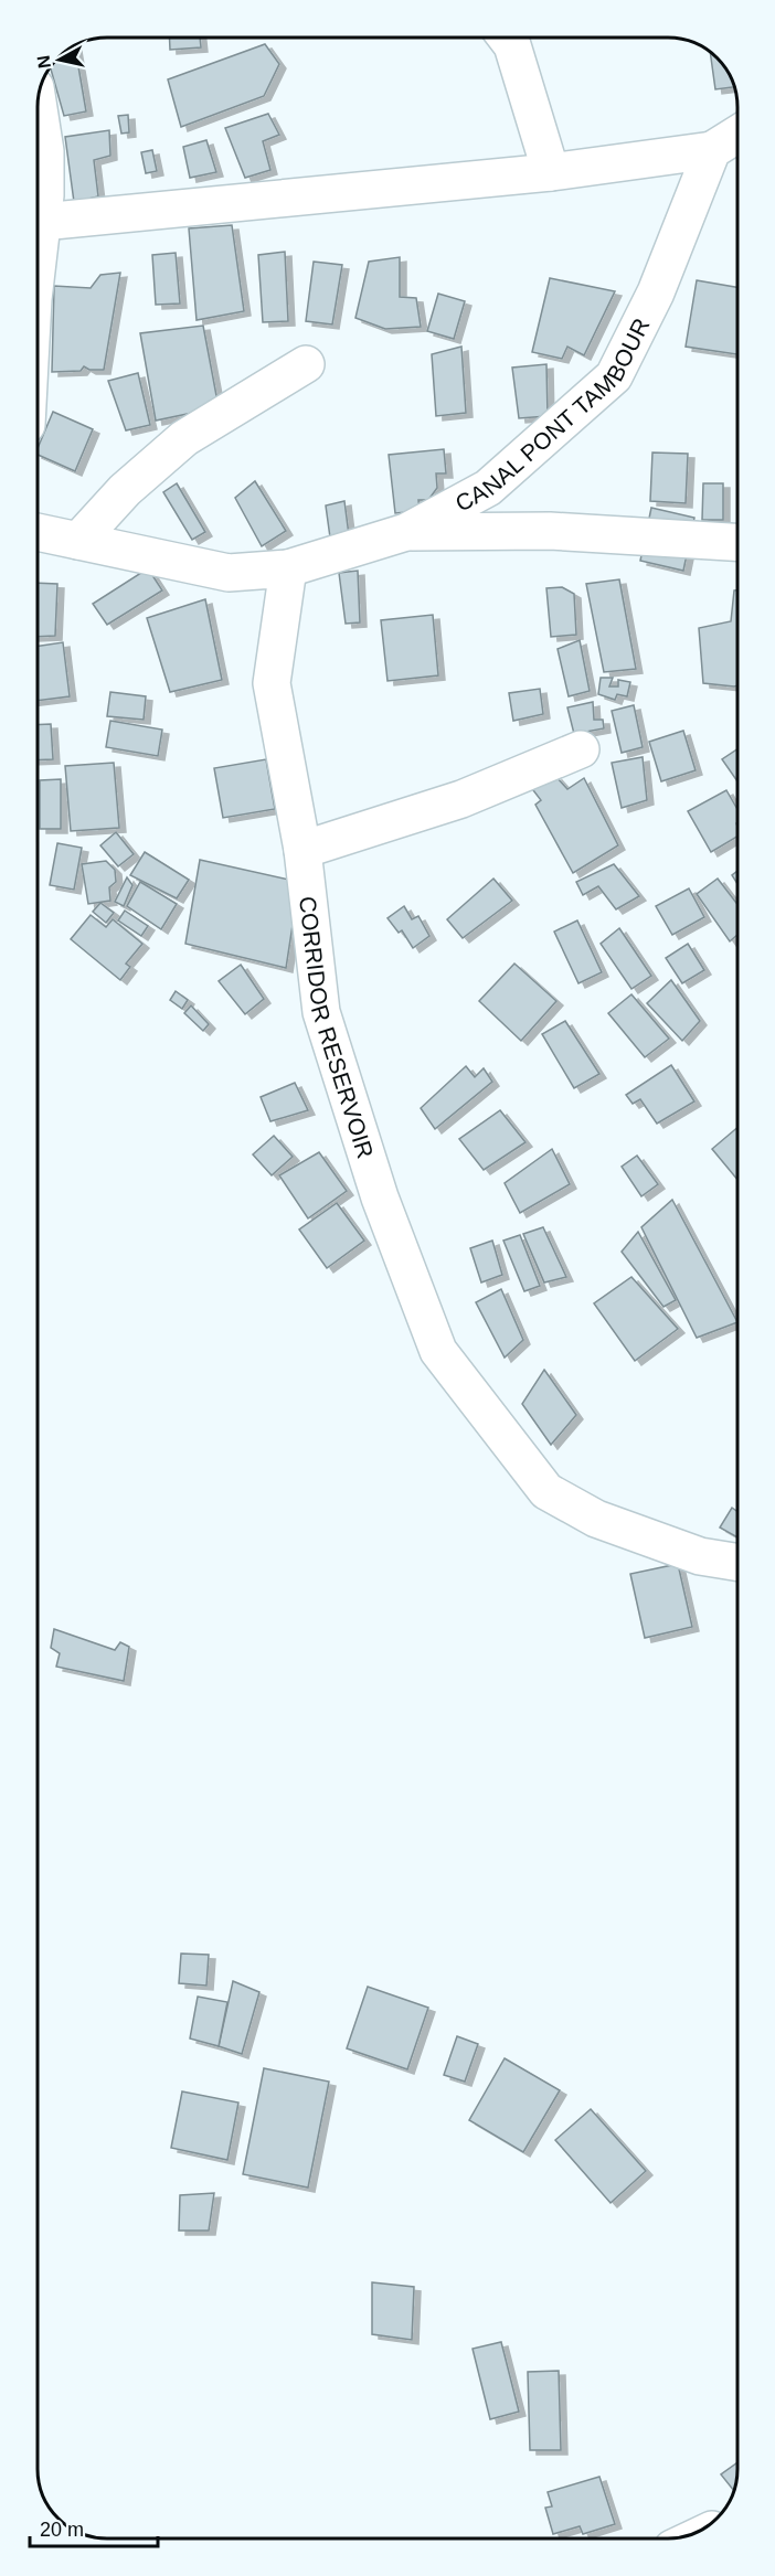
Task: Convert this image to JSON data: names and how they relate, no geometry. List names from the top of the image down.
{
  "streets": {
    "street": ["CANAL PONT TAMBOUR", "CORRIDOR RESERVOIR"]
  },
  "crossings": [
    ["CANAL PONT TAMBOUR", "CORRIDOR RESERVOIR"]
  ],
  "scale_bar": "20 m",
  "north": "left"
}
